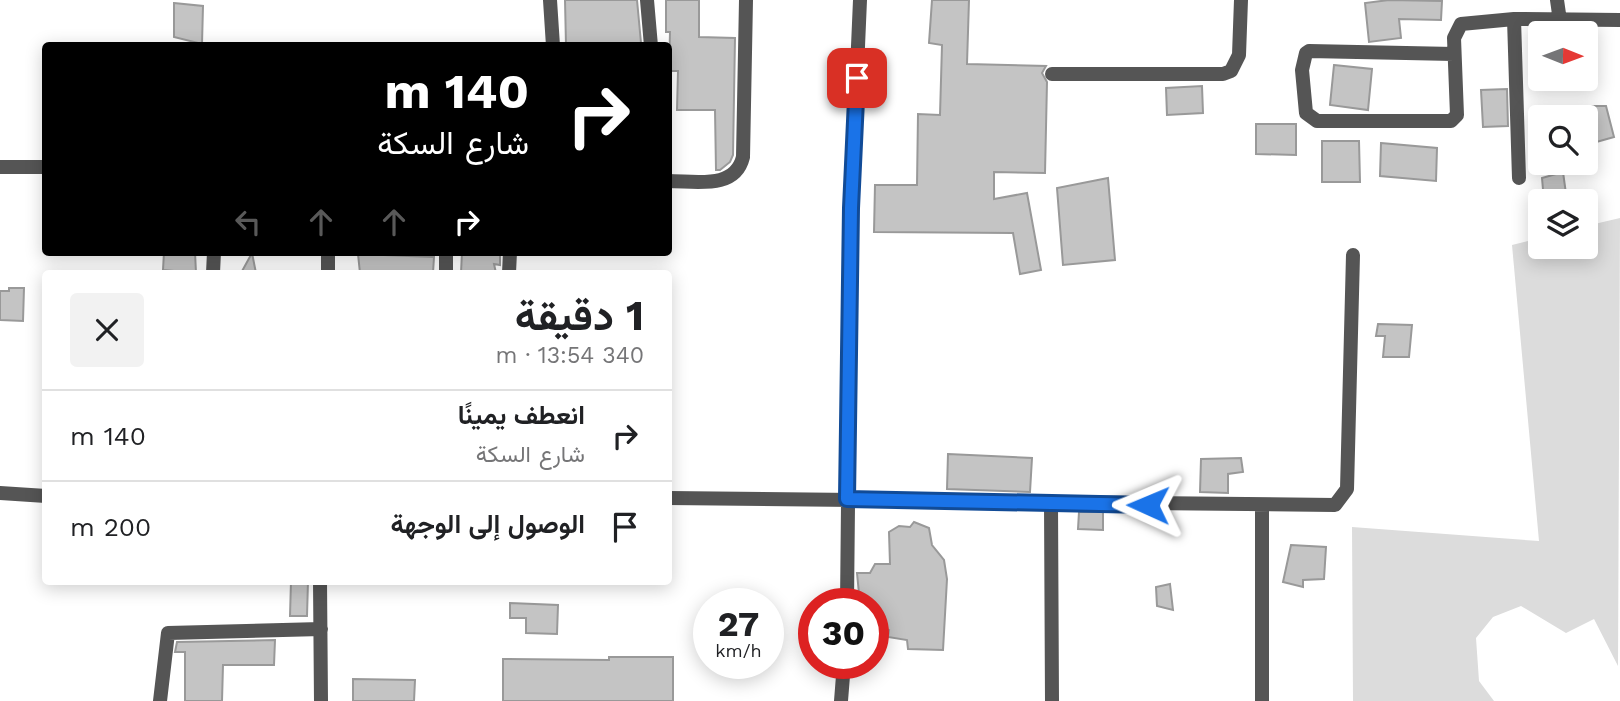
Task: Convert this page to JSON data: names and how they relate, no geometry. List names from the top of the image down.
{
  "north": "right",
  "page": {
    "turn": ["140 m", "شارع السكة"],
    "heading": ["1 دقيقة", "340 m · 13:54"],
    "list": [
      {
        "name": "انعطف يمينًا",
        "note": "شارع السكة",
        "value": "140 m"
      },
      {
        "name": "الوصول إلى الوجهة",
        "value": "200 m"
      }
    ],
    "speed": "27 km/h",
    "limit": "30"
  }
}
